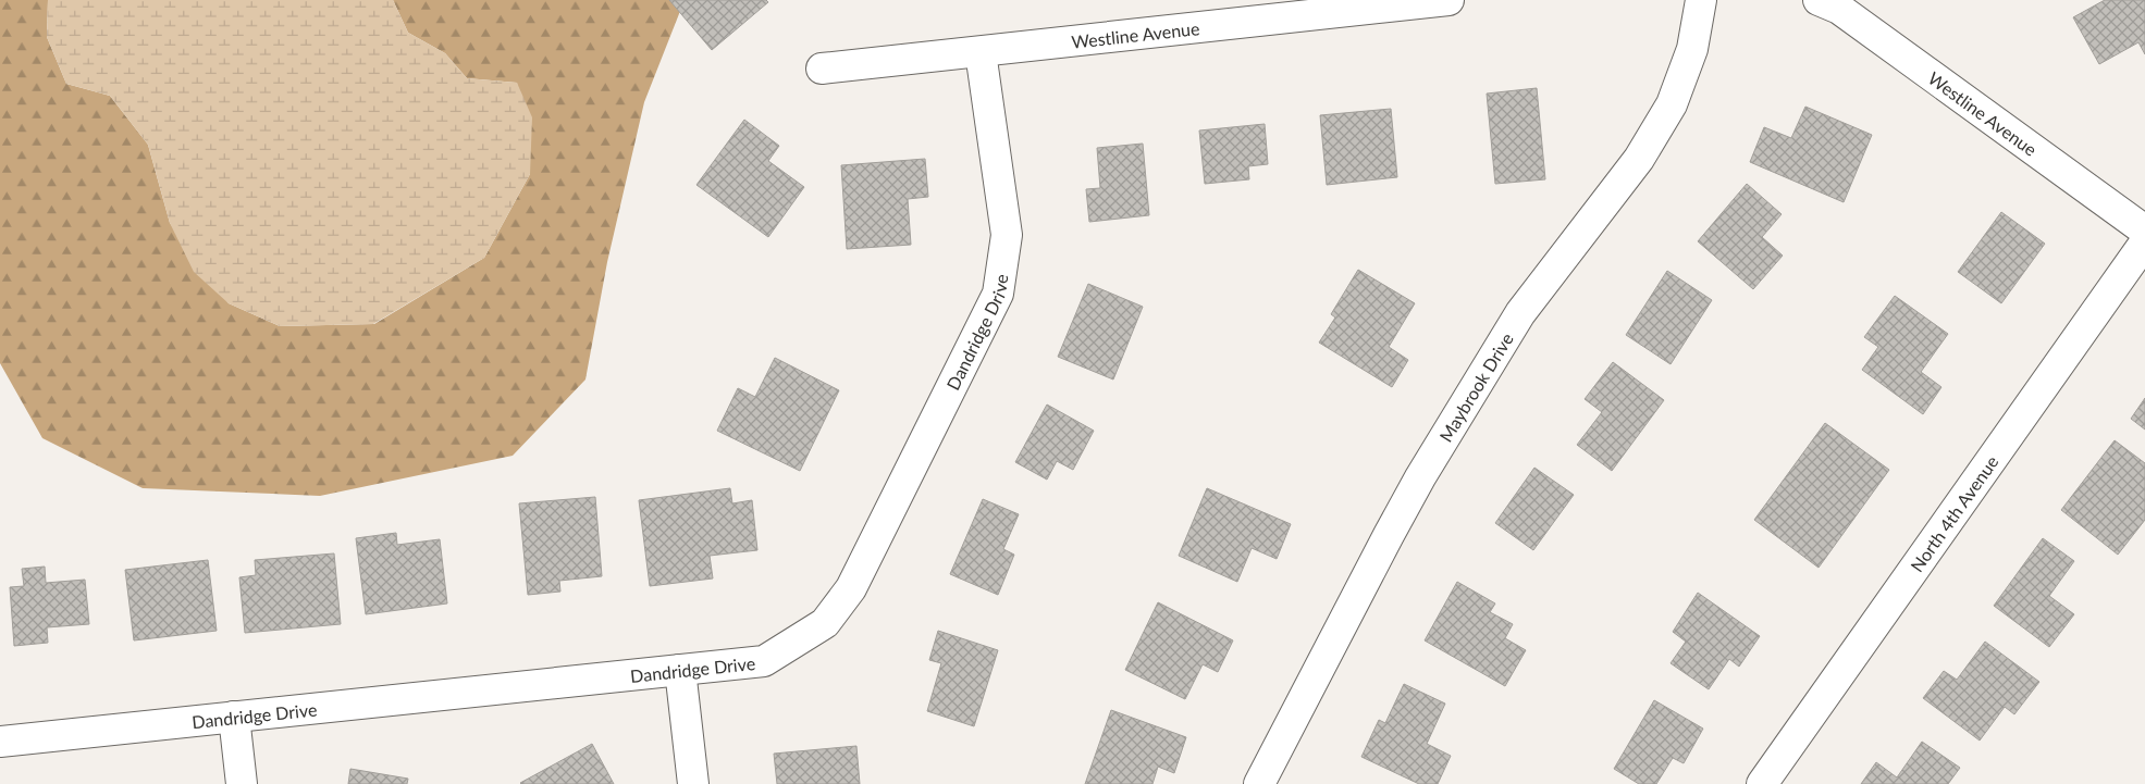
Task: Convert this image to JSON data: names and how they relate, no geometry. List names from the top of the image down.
{
  "streets": {
    "street": [
      "Westline Avenue",
      "Dandridge Drive",
      "Maybrook Drive",
      "North 4th Avenue"
    ]
  },
  "crossings": [
    ["Westline Avenue", "Dandridge Drive"]
  ]
}
